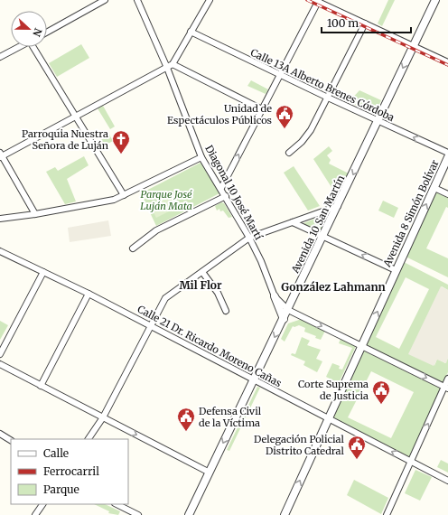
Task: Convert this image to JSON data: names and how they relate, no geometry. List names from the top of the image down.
{
  "streets": {
    "street": [
      "Calle 13A Alberto Brenes Córdoba",
      "Diagonal 10 José Martí",
      "Avenida 8 Simón Bolívar",
      "Avenida 10 San Martín",
      "Calle 21 Dr. Ricardo Moreno Cañas"
    ]
  },
  "crossings": [
    ["Calle 13A Alberto Brenes Córdoba", "Avenida 10 San Martín"],
    ["Diagonal 10 José Martí", "Avenida 8 Simón Bolívar"],
    ["Diagonal 10 José Martí", "Avenida 10 San Martín"],
    ["Avenida 8 Simón Bolívar", "Calle 21 Dr. Ricardo Moreno Cañas"],
    ["Avenida 10 San Martín", "Calle 21 Dr. Ricardo Moreno Cañas"]
  ],
  "one_way": ["Avenida 8 Simón Bolívar"],
  "districts": ["Mil Flor", "González Lahmann"],
  "parks": ["Parque José Luján Mata"],
  "places": {
    "public building": [
      "Unidad de Espectáculos Públicos",
      "Corte Suprema de Justicia",
      "Defensa Civil de la Víctima",
      "Delegación Policial Distrito Catedral"
    ],
    "church": ["Parroquia Nuestra Señora de Luján"]
  },
  "legend": ["Calle", "Ferrocarril", "Parque"],
  "scale_bar": "100 m",
  "north": "right"
}
